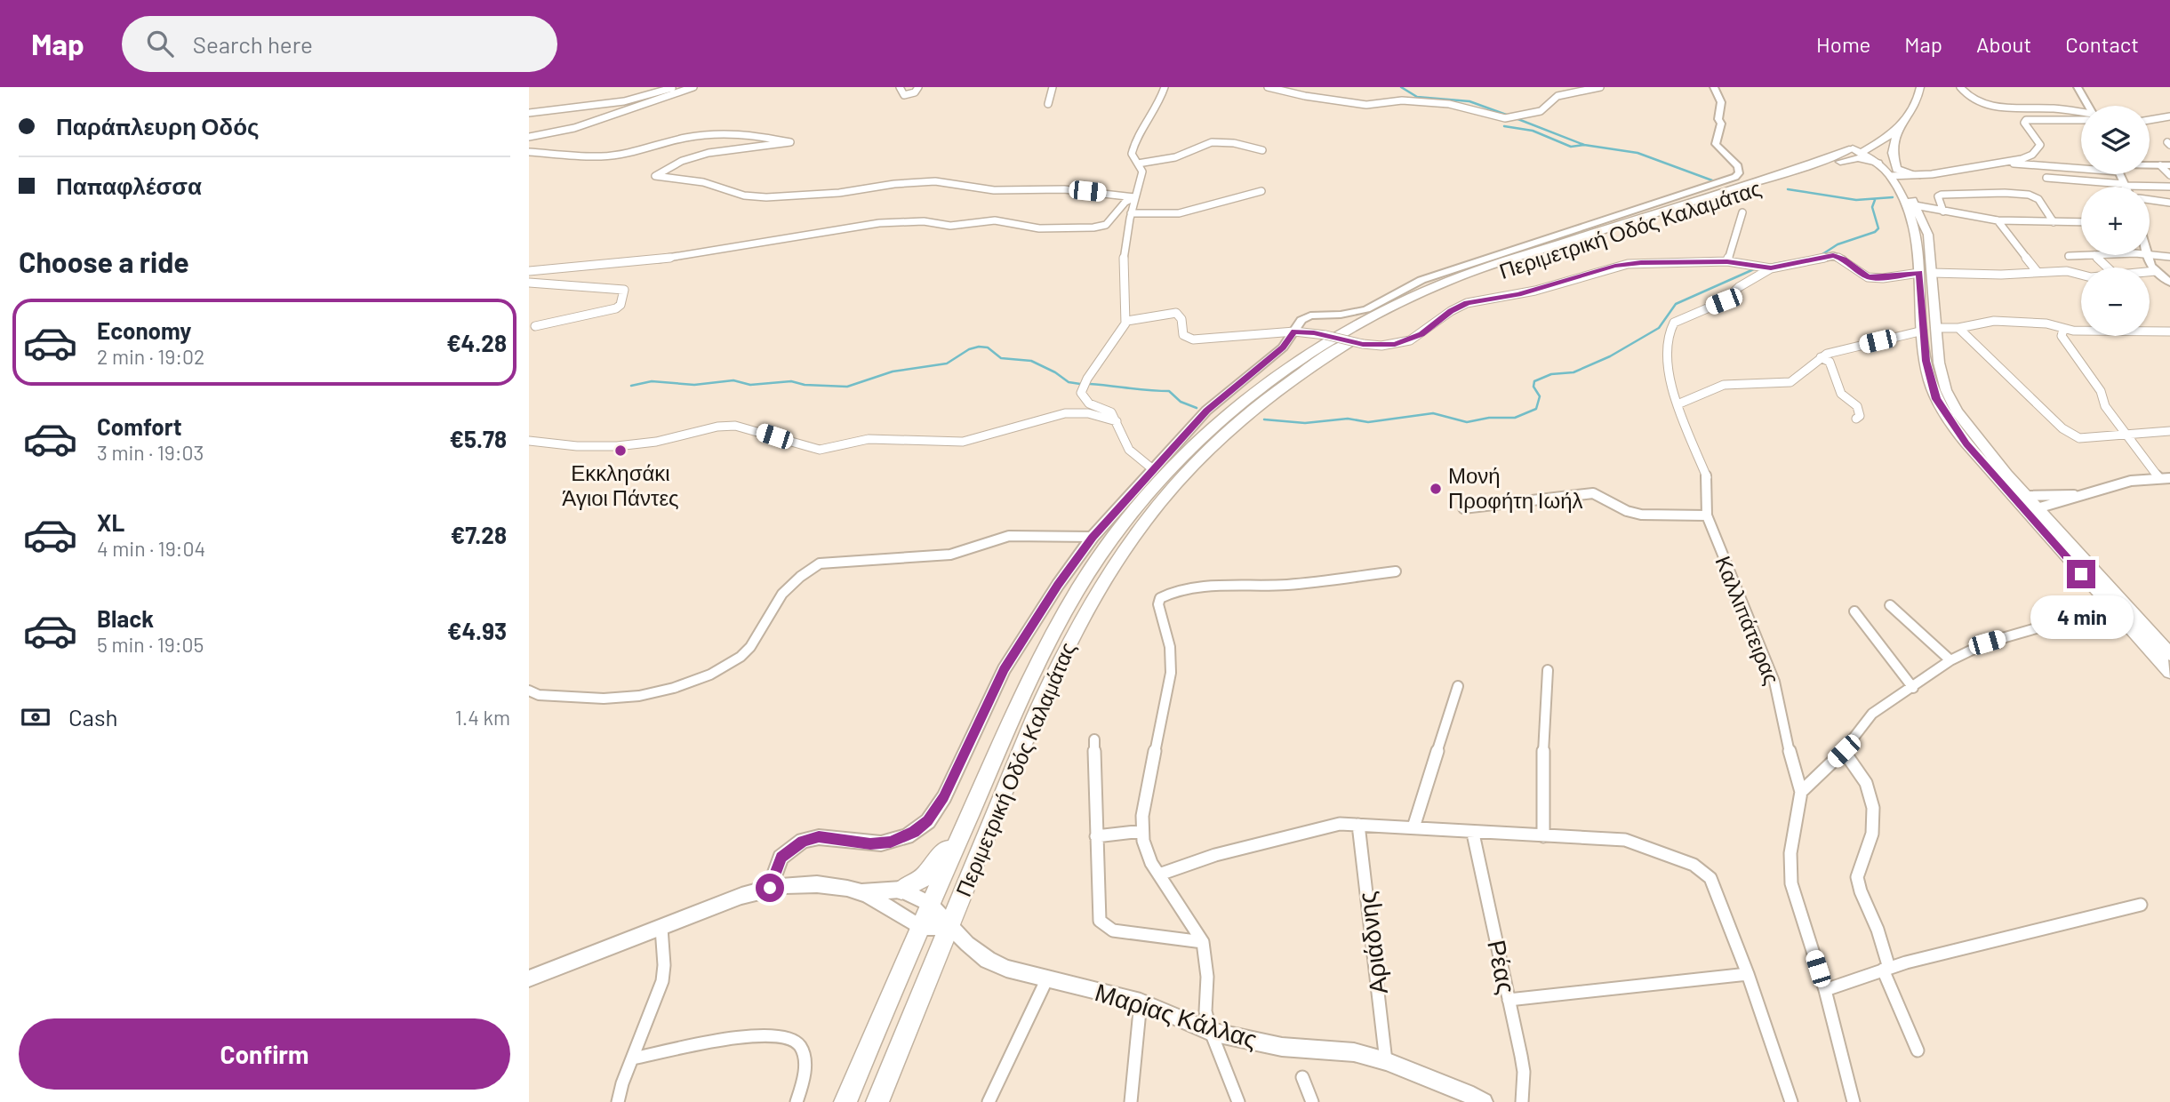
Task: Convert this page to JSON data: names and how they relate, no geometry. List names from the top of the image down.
{
  "streets": {
    "main road": ["Περιμετρική Οδός Καλαμάτας"],
    "street": [
      "Καλλιπάτειρας",
      "Αριάδνης",
      "Ρέας",
      "Μαρίας Κάλλας"
    ]
  },
  "crossings": [
    ["Περιμετρική Οδός Καλαμάτας", "Μαρίας Κάλλας"],
    ["Αριάδνης", "Μαρίας Κάλλας"]
  ],
  "places": ["Εκκλησάκι Άγιοι Πάντες", "Μονή Προφήτη Ιωήλ"],
  "page": {
    "header": "Map",
    "search": "Search here",
    "nav": [
      "Home",
      "Map",
      "About",
      "Contact"
    ],
    "banner": ["Παράπλευρη Οδός", "Παπαφλέσσα"],
    "map_buttons": ["+", "−"],
    "heading": "Choose a ride",
    "list": [
      {
        "name": "Economy",
        "note": "2 min · 19:02",
        "value": "€4.28"
      },
      {
        "name": "Comfort",
        "note": "3 min · 19:03",
        "value": "€5.78"
      },
      {
        "name": "XL",
        "note": "4 min · 19:04",
        "value": "€7.28"
      },
      {
        "name": "Black",
        "note": "5 min · 19:05",
        "value": "€4.93"
      }
    ],
    "bubble": "4 min",
    "pay": ["Cash", "1.4 km"],
    "buttons": "Confirm"
  }
}
